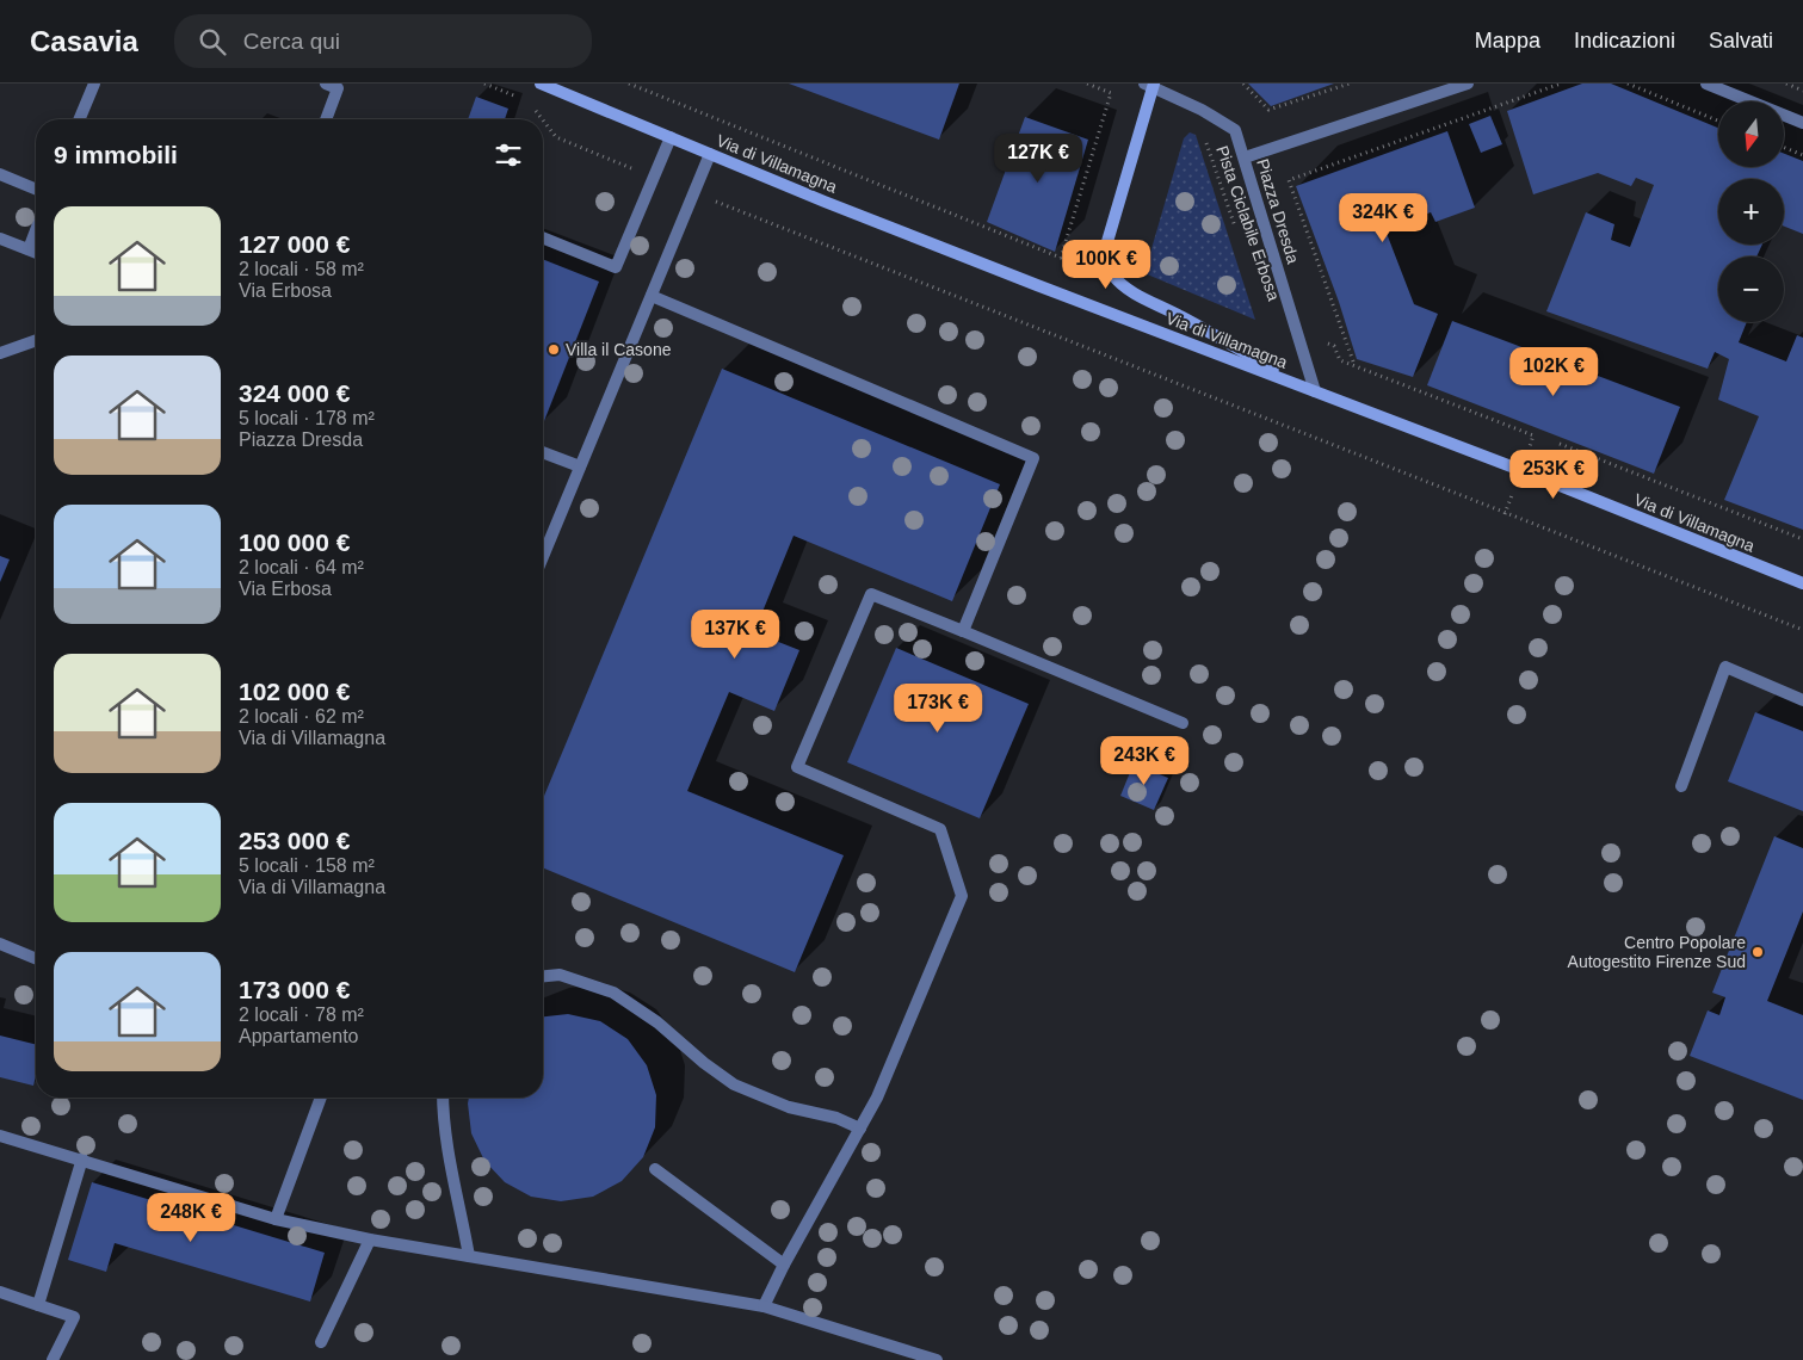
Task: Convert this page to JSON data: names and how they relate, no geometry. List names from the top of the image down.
{
  "streets": {
    "main road": ["Via di Villamagna"],
    "street": ["Piazza Dresda"],
    "path": ["Pista Ciclabile Erbosa"]
  },
  "crossings": [
    ["Via di Villamagna", "Piazza Dresda"],
    ["Piazza Dresda", "Pista Ciclabile Erbosa"]
  ],
  "places": ["Villa il Casone", "Centro Popolare Autogestito Firenze Sud"],
  "north": "bottom",
  "page": {
    "header": "Casavia",
    "search": "Cerca qui",
    "nav": ["Mappa", "Indicazioni", "Salvati"],
    "map_buttons": ["+", "−"],
    "heading": "9 immobili",
    "price": [
      "127K €",
      "324K €",
      "100K €",
      "102K €",
      "253K €",
      "137K €",
      "173K €",
      "243K €",
      "248K €"
    ],
    "list": [
      {
        "name": "127 000 €",
        "note": "2 locali · 58 m² · Via Erbosa"
      },
      {
        "name": "324 000 €",
        "note": "5 locali · 178 m² · Piazza Dresda"
      },
      {
        "name": "100 000 €",
        "note": "2 locali · 64 m² · Via Erbosa"
      },
      {
        "name": "102 000 €",
        "note": "2 locali · 62 m² · Via di Villamagna"
      },
      {
        "name": "253 000 €",
        "note": "5 locali · 158 m² · Via di Villamagna"
      },
      {
        "name": "173 000 €",
        "note": "2 locali · 78 m² · Appartamento"
      }
    ]
  }
}
